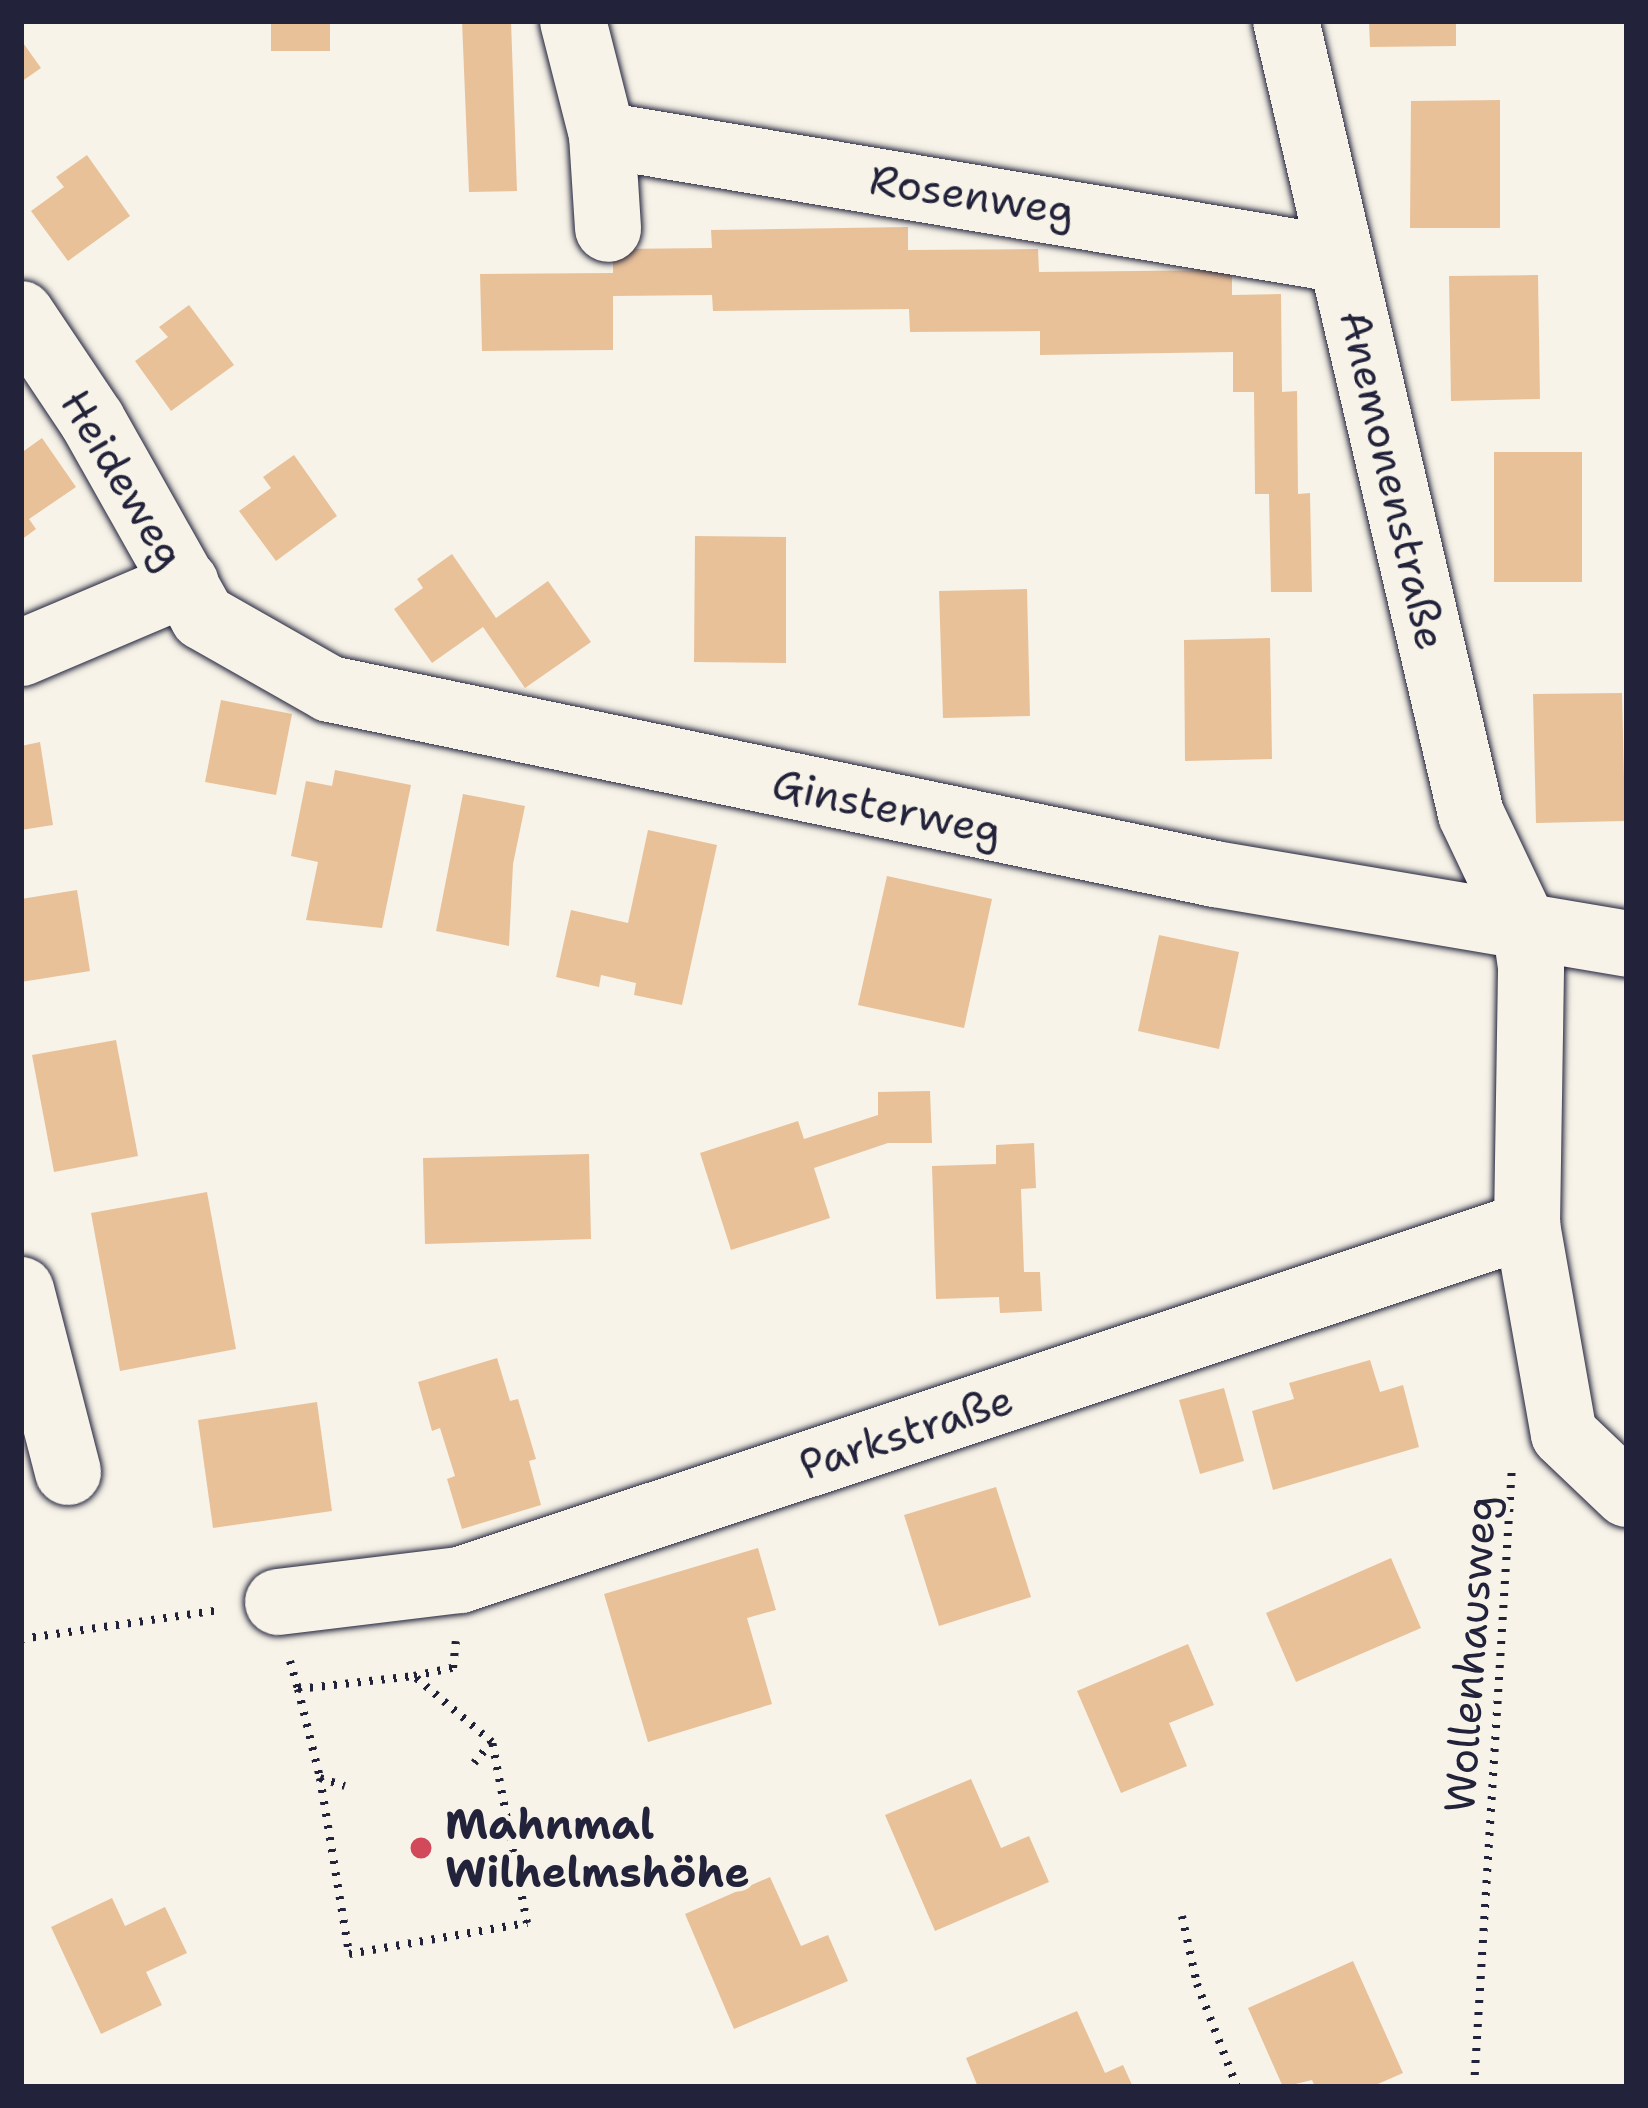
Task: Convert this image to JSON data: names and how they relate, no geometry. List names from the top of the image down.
{
  "streets": {
    "street": [
      "Rosenweg",
      "Heideweg",
      "Anemonenstraße",
      "Ginsterweg",
      "Parkstraße"
    ],
    "path": ["Wollenhausweg"]
  },
  "crossings": [
    ["Rosenweg", "Anemonenstraße"],
    ["Heideweg", "Ginsterweg"],
    ["Anemonenstraße", "Ginsterweg"]
  ],
  "places": ["Mahnmal Wilhelmshöhe"]
}
